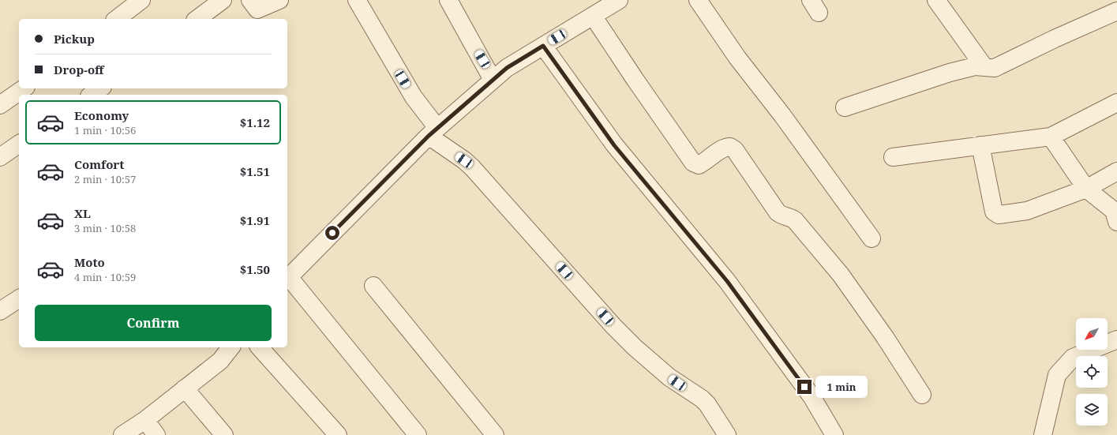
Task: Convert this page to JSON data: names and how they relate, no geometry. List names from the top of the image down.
{
  "north": "bottom left",
  "page": {
    "banner": ["Pickup", "Drop-off"],
    "list": [
      {
        "name": "Economy",
        "note": "1 min · 10:56",
        "value": "$1.12"
      },
      {
        "name": "Comfort",
        "note": "2 min · 10:57",
        "value": "$1.51"
      },
      {
        "name": "XL",
        "note": "3 min · 10:58",
        "value": "$1.91"
      },
      {
        "name": "Moto",
        "note": "4 min · 10:59",
        "value": "$1.50"
      }
    ],
    "buttons": "Confirm",
    "bubble": "1 min"
  }
}
